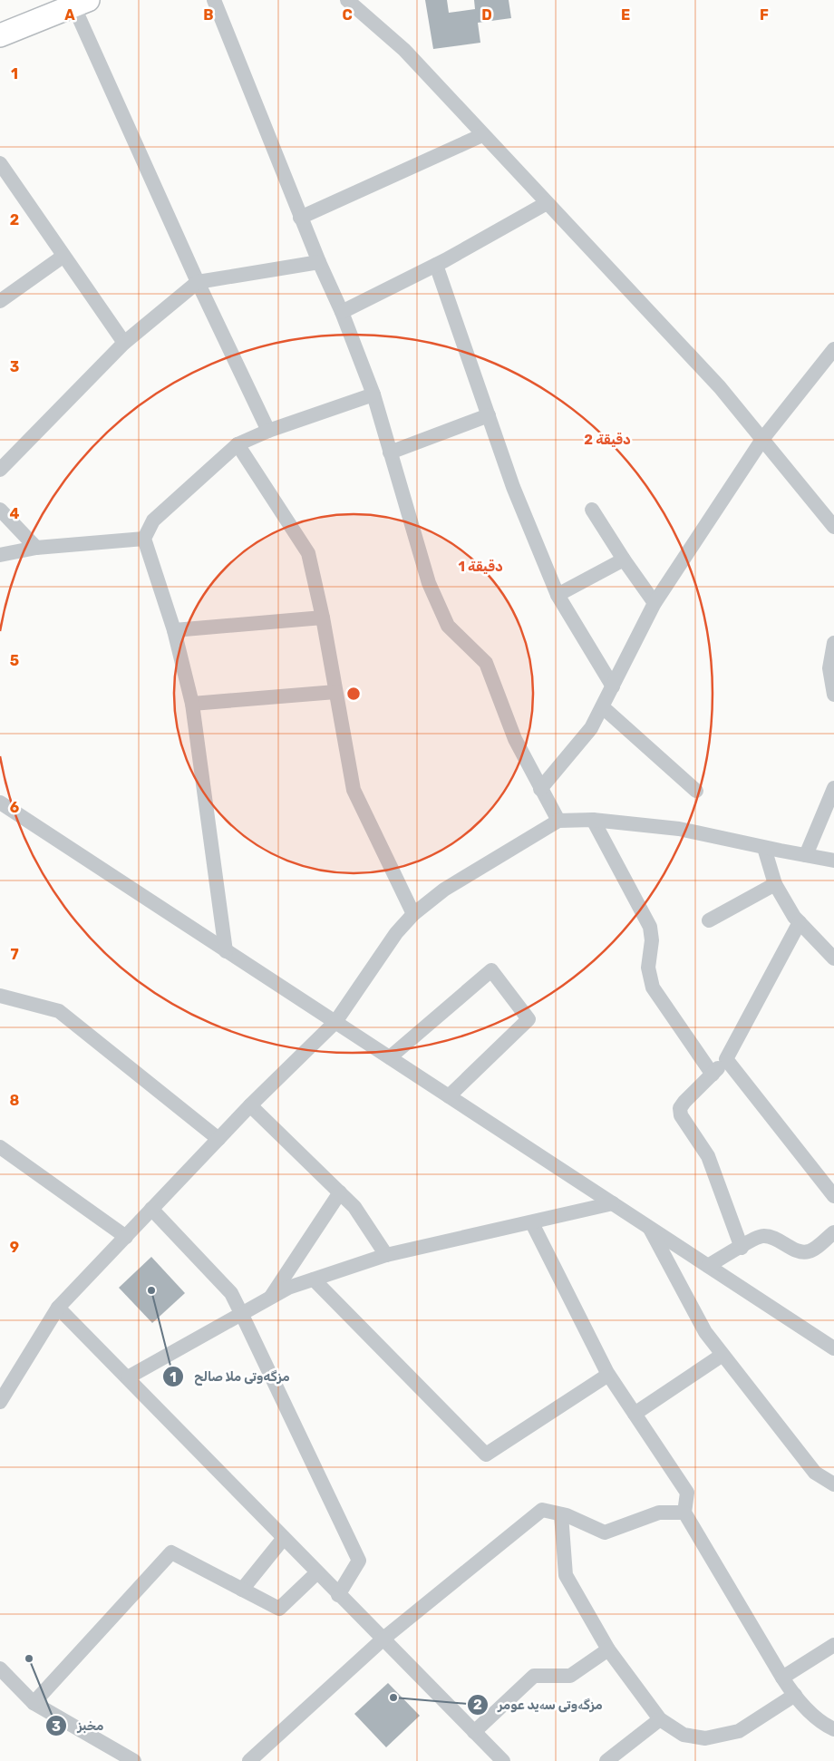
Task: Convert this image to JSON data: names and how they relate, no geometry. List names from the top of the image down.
{
  "places": ["مزگه‌وتی ملا صالح", "مخبز", "مزگەوتی سەید عومر"],
  "grid": {
    "columns": [
      "A",
      "B",
      "C",
      "D",
      "E",
      "F"
    ],
    "rows": [
      "1",
      "2",
      "3",
      "4",
      "5",
      "6",
      "7",
      "8",
      "9"
    ]
  },
  "rings": ["2 دقيقة", "1 دقيقة"]
}
